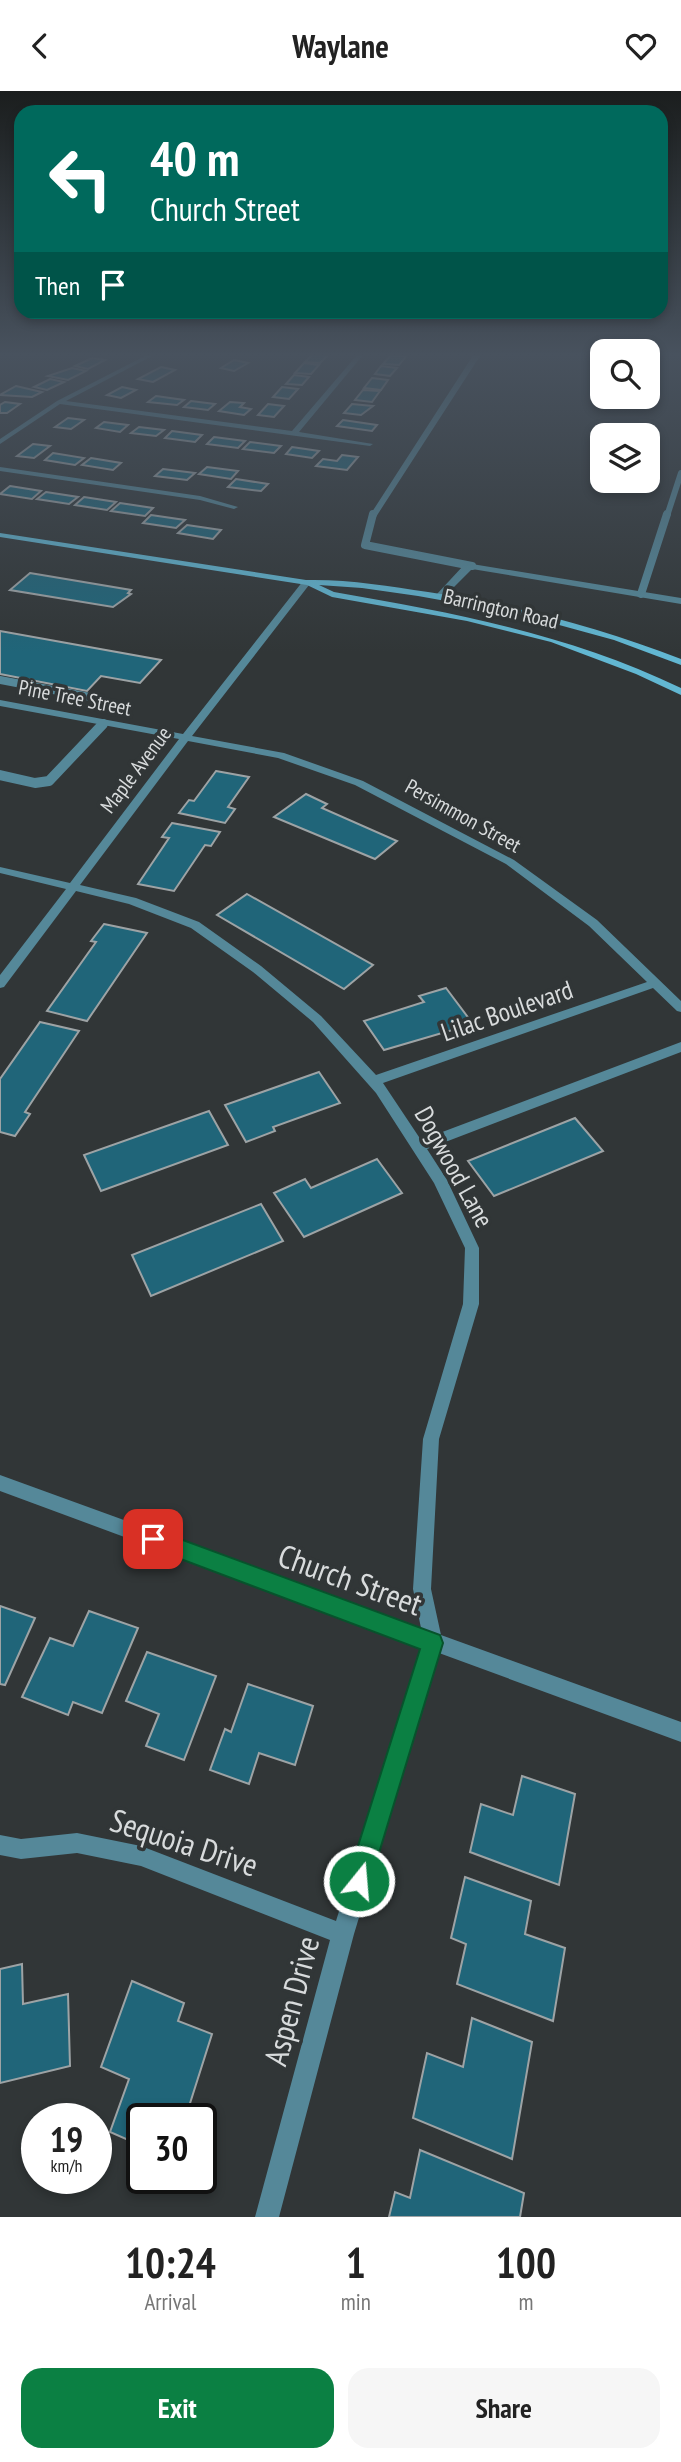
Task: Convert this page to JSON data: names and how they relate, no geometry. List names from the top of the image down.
{
  "streets": {
    "main road": ["Barrington Road"],
    "street": [
      "Pine Tree Street",
      "Maple Avenue",
      "Persimmon Street",
      "Lilac Boulevard",
      "Dogwood Lane",
      "Church Street",
      "Sequoia Drive",
      "Aspen Drive"
    ]
  },
  "crossings": [
    ["Barrington Road", "Maple Avenue"],
    ["Pine Tree Street", "Maple Avenue"],
    ["Pine Tree Street", "Persimmon Street"],
    ["Maple Avenue", "Persimmon Street"],
    ["Maple Avenue", "Dogwood Lane"],
    ["Persimmon Street", "Lilac Boulevard"],
    ["Lilac Boulevard", "Dogwood Lane"],
    ["Dogwood Lane", "Church Street"],
    ["Dogwood Lane", "Aspen Drive"],
    ["Church Street", "Aspen Drive"],
    ["Sequoia Drive", "Aspen Drive"]
  ],
  "page": {
    "header": "Waylane",
    "turn": ["40 m", "Church Street"],
    "then": "Then",
    "speed": "19 km/h",
    "limit": "30",
    "eta": [
      "10:24",
      "Arrival",
      "1",
      "min",
      "100",
      "m"
    ],
    "buttons": ["Exit", "Share"]
  }
}
